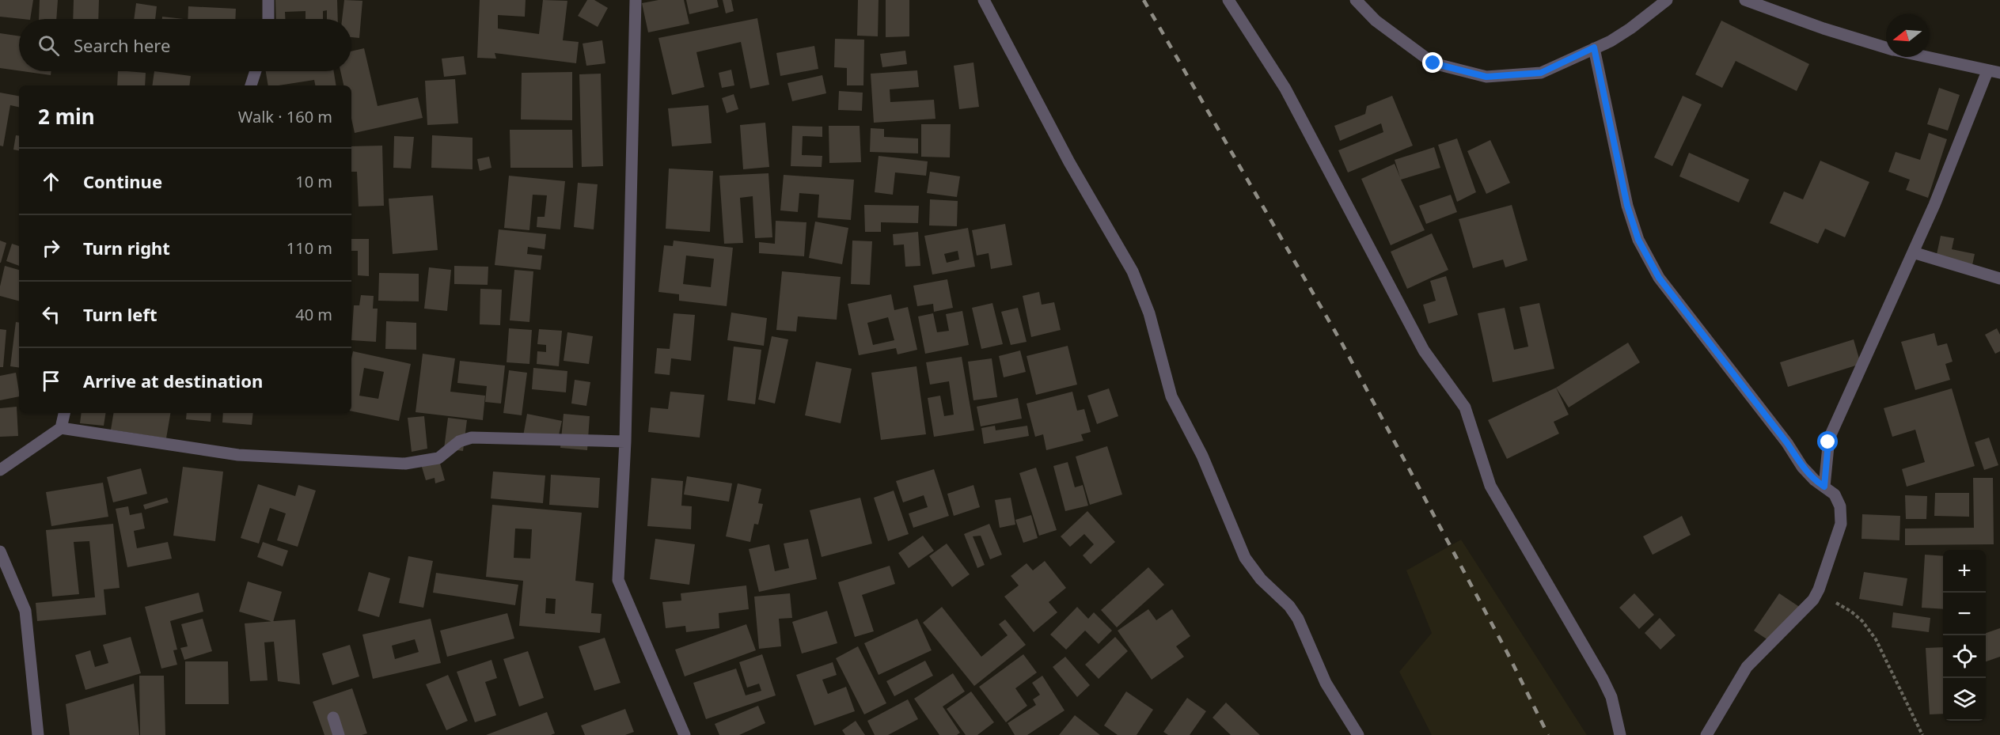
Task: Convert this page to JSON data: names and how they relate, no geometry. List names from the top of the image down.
{
  "north": "left",
  "page": {
    "search": "Search here",
    "heading": ["2 min", "Walk · 160 m"],
    "list": [
      ["Continue", "10 m"],
      ["Turn right", "110 m"],
      ["Turn left", "40 m"],
      "Arrive at destination"
    ],
    "map_buttons": ["+", "−"]
  }
}
